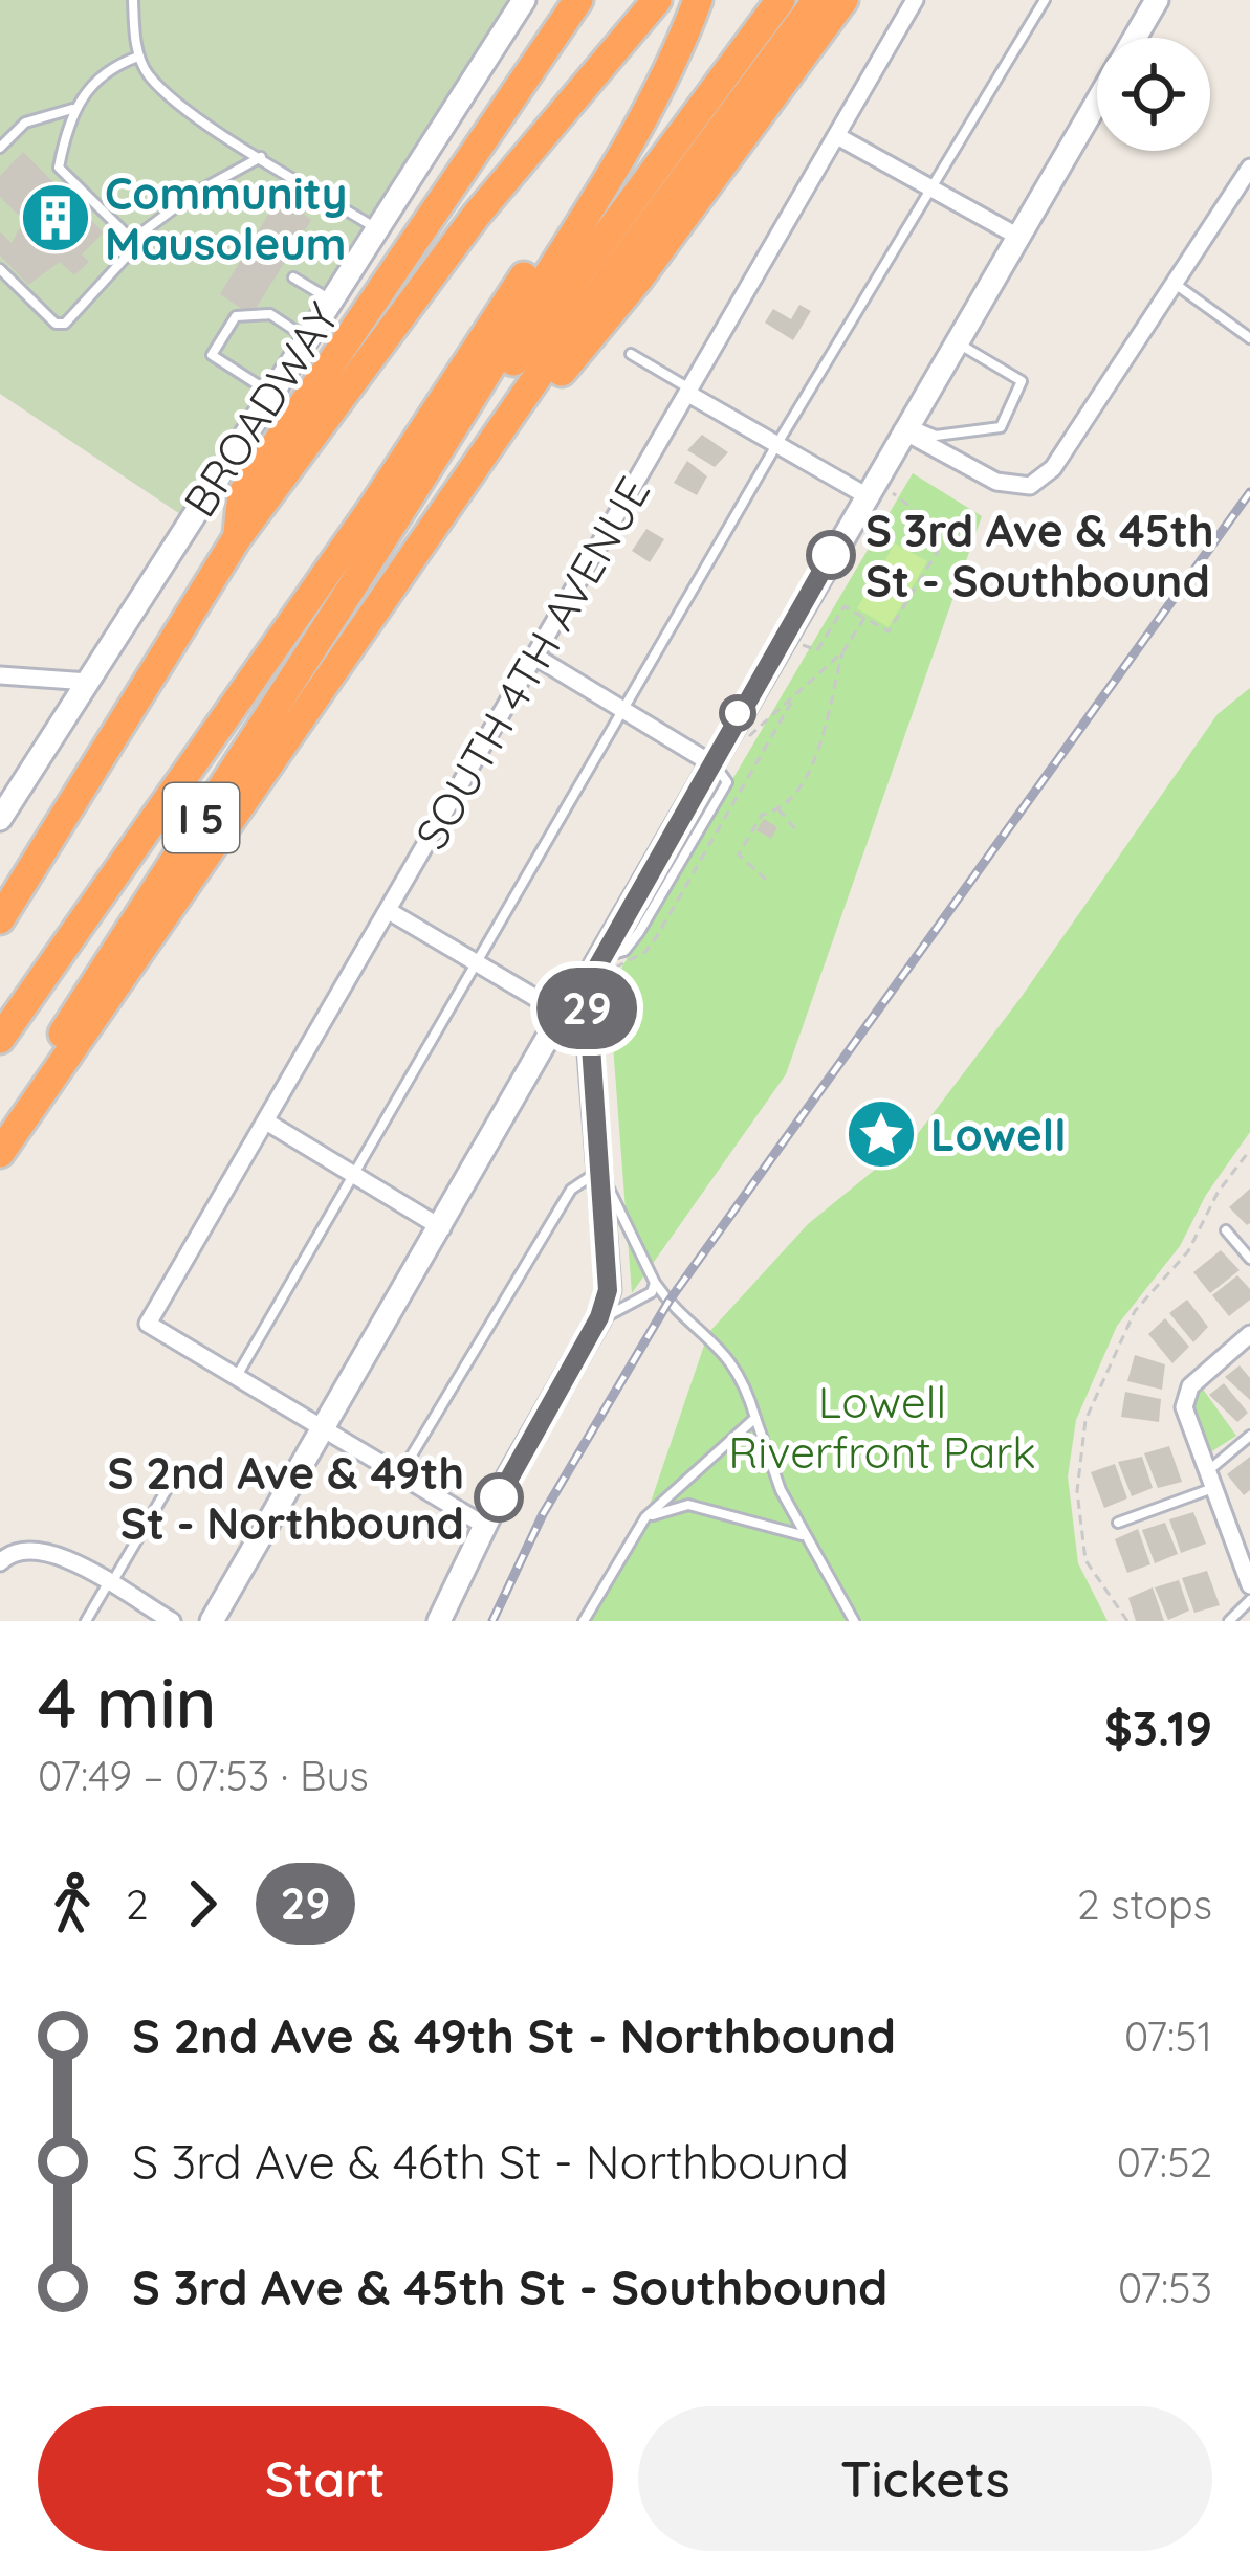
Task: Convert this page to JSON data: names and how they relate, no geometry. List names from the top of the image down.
{
  "streets": {
    "highway": ["I 5"],
    "street": ["BROADWAY", "SOUTH 4TH AVENUE"]
  },
  "parks": ["Lowell Riverfront Park"],
  "places": {
    "building": ["Community Mausoleum"],
    "other": ["S 3rd Ave & 45th St - Southbound", "S 2nd Ave & 49th St - Northbound"],
    "place": ["Lowell"]
  },
  "lines": ["bus line 29"],
  "page": {
    "on_map": "29",
    "heading": ["4 min", "07:49 – 07:53 · Bus", "$3.19"],
    "legs": ["2", "29", "2 stops"],
    "list": [
      {
        "name": "S 2nd Ave & 49th St - Northbound",
        "value": "07:51"
      },
      {
        "name": "S 3rd Ave & 46th St - Northbound",
        "value": "07:52"
      },
      {
        "name": "S 3rd Ave & 45th St - Southbound",
        "value": "07:53"
      }
    ],
    "buttons": ["Start", "Tickets"]
  }
}
